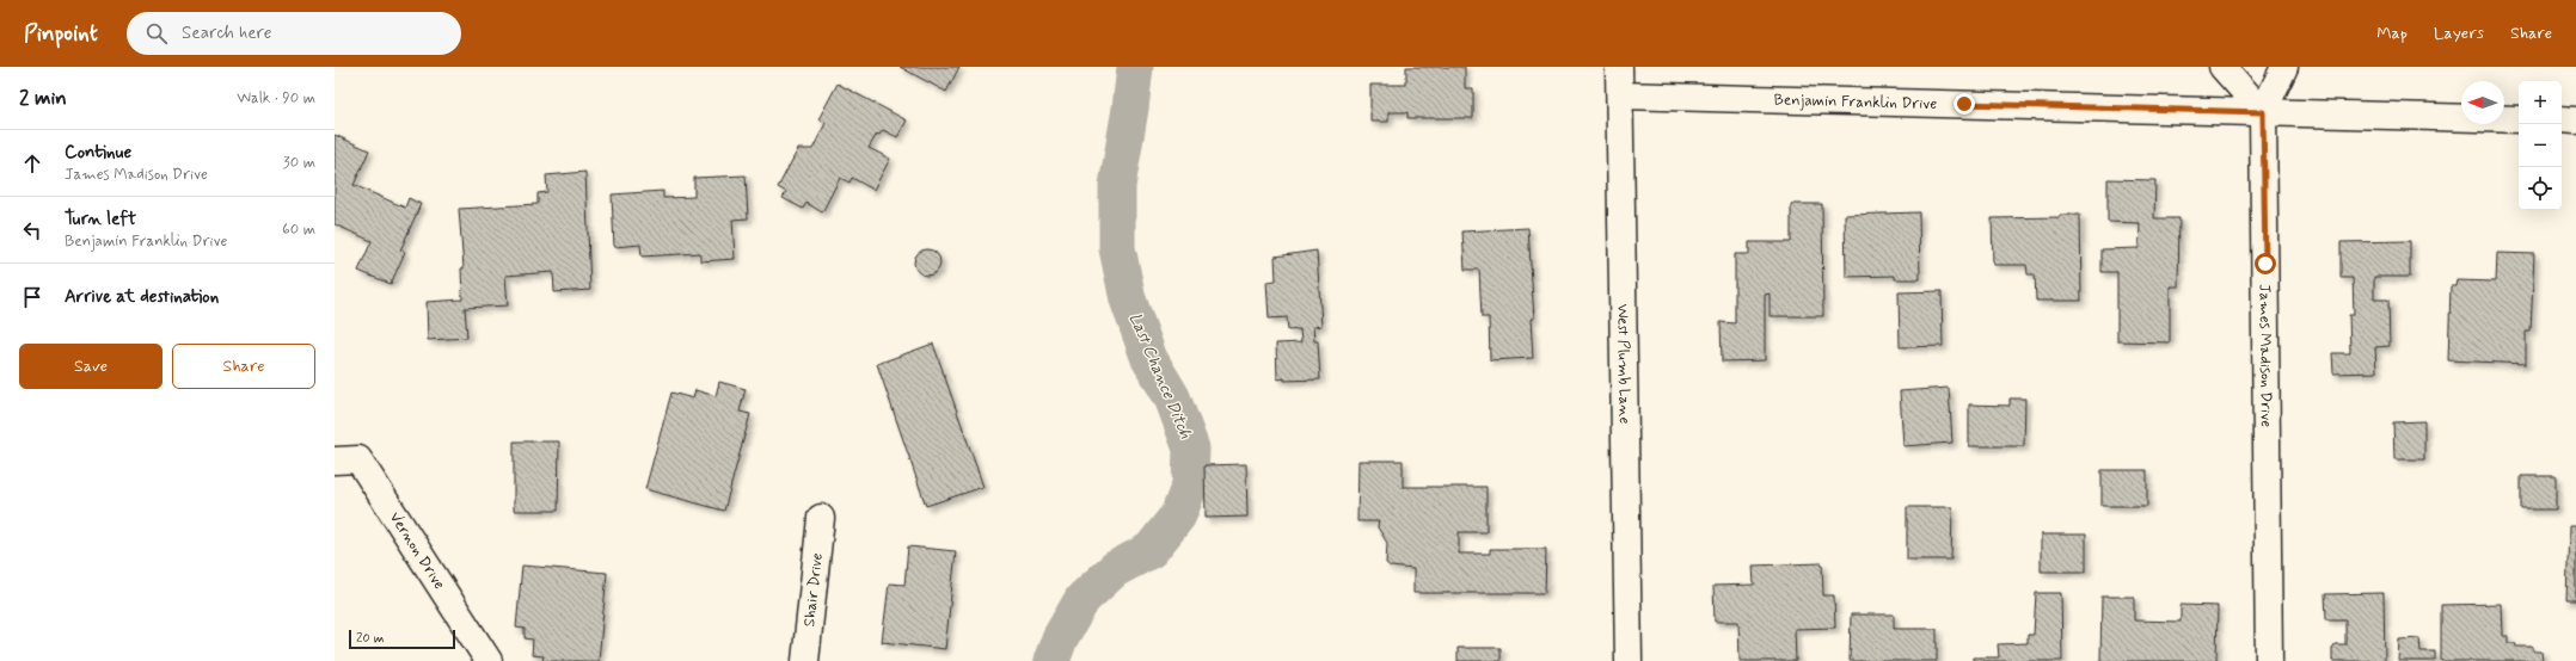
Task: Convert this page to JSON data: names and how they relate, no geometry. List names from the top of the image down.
{
  "streets": {
    "street": [
      "Benjamin Franklin Drive",
      "James Madison Drive",
      "West Plumb Lane",
      "Vernon Drive",
      "Shair Drive"
    ]
  },
  "crossings": [
    ["Benjamin Franklin Drive", "James Madison Drive"],
    ["Benjamin Franklin Drive", "West Plumb Lane"]
  ],
  "water": ["Last Chance Ditch"],
  "scale_bar": "20 m",
  "north": "left",
  "page": {
    "header": "Pinpoint",
    "search": "Search here",
    "nav": ["Map", "Layers", "Share"],
    "heading": ["2 min", "Walk · 90 m"],
    "map_buttons": ["+", "−"],
    "list": [
      ["Continue", "James Madison Drive", "30 m"],
      ["Turn left", "Benjamin Franklin Drive", "60 m"],
      "Arrive at destination"
    ],
    "buttons": ["Save", "Share"],
    "scale": "20 m"
  }
}
